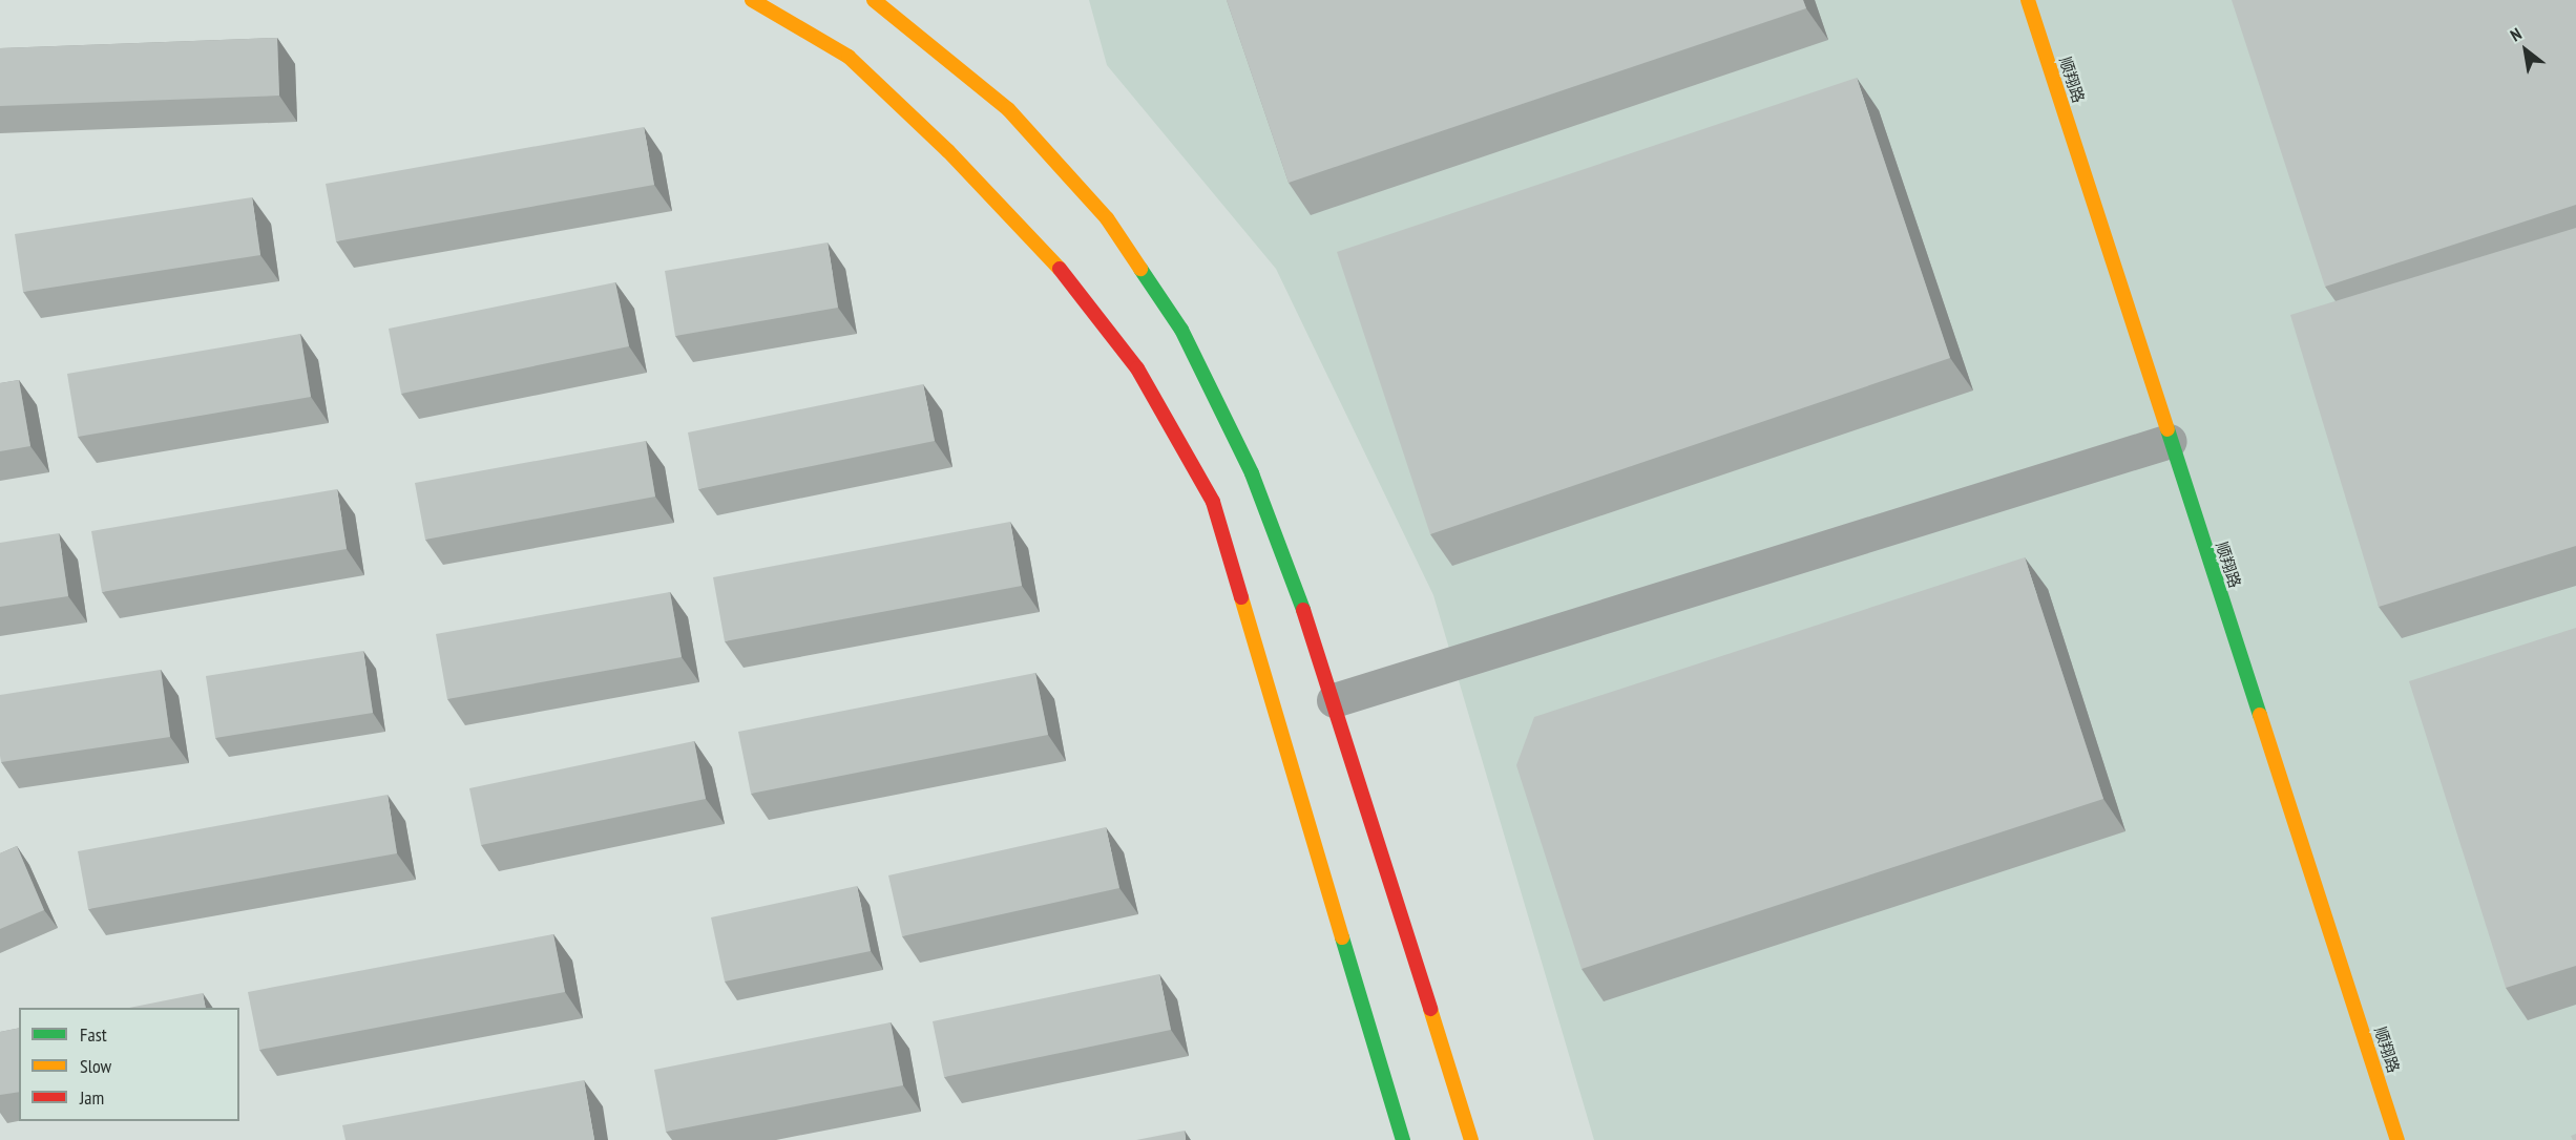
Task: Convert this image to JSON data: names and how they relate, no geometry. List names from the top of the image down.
{
  "streets": {
    "street": ["顺翔路"]
  },
  "legend": ["Fast", "Slow", "Jam"],
  "north": "top left"
}
